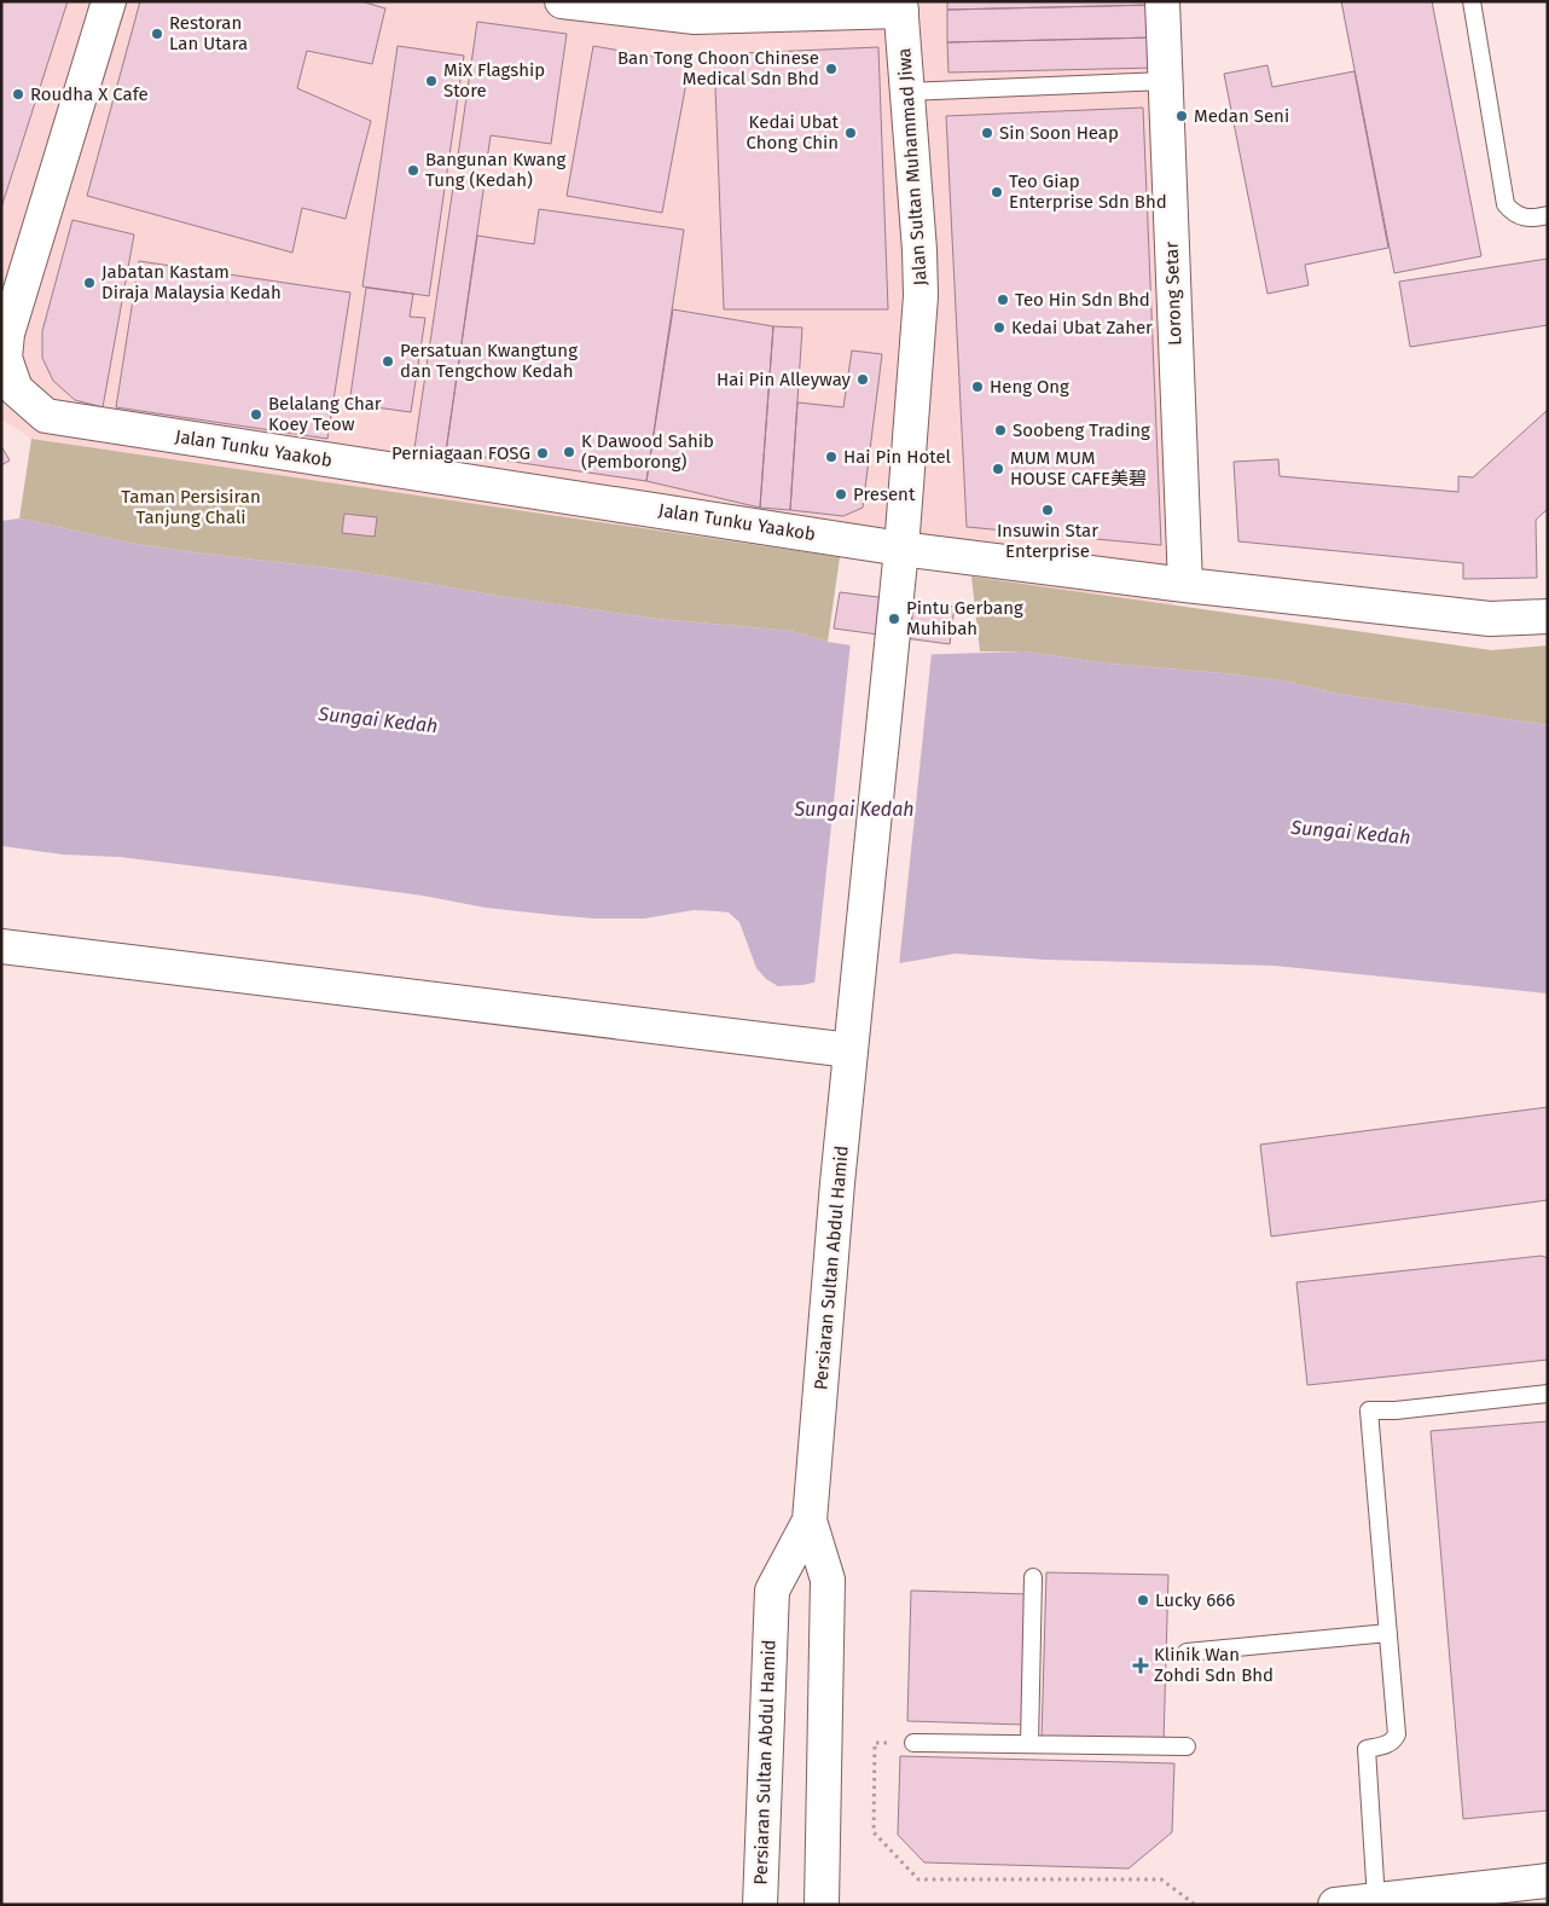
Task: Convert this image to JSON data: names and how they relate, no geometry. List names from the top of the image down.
{
  "streets": {
    "street": [
      "Jalan Sultan Muhammad Jiwa",
      "Lorong Setar",
      "Jalan Tunku Yaakob",
      "Persiaran Sultan Abdul Hamid"
    ]
  },
  "crossings": [
    ["Jalan Sultan Muhammad Jiwa", "Jalan Tunku Yaakob"],
    ["Jalan Sultan Muhammad Jiwa", "Persiaran Sultan Abdul Hamid"],
    ["Lorong Setar", "Jalan Tunku Yaakob"]
  ],
  "water": ["Sungai Kedah"],
  "parks": ["Taman Persisiran Tanjung Chali"],
  "places": {
    "other": [
      "Restoran Lan Utara",
      "Ban Tong Choon Chinese Medical Sdn Bhd",
      "MiX Flagship Store",
      "Roudha X Cafe",
      "Medan Seni",
      "Kedai Ubat Chong Chin",
      "Sin Soon Heap",
      "Bangunan Kwang Tung (Kedah)",
      "Teo Giap Enterprise Sdn Bhd",
      "Jabatan Kastam Diraja Malaysia Kedah",
      "Teo Hin Sdn Bhd",
      "Kedai Ubat Zaher",
      "Persatuan Kwangtung dan Tengchow Kedah",
      "Hai Pin Alleyway",
      "Heng Ong",
      "Belalang Char Koey Teow",
      "Soobeng Trading",
      "K Dawood Sahib (Pemborong)",
      "Perniagaan FOSG",
      "Hai Pin Hotel",
      "MUM MUM HOUSE CAFE美碧",
      "Present",
      "Insuwin Star Enterprise",
      "Pintu Gerbang Muhibah",
      "Lucky 666"
    ],
    "health": ["Klinik Wan Zohdi Sdn Bhd"]
  }
}
